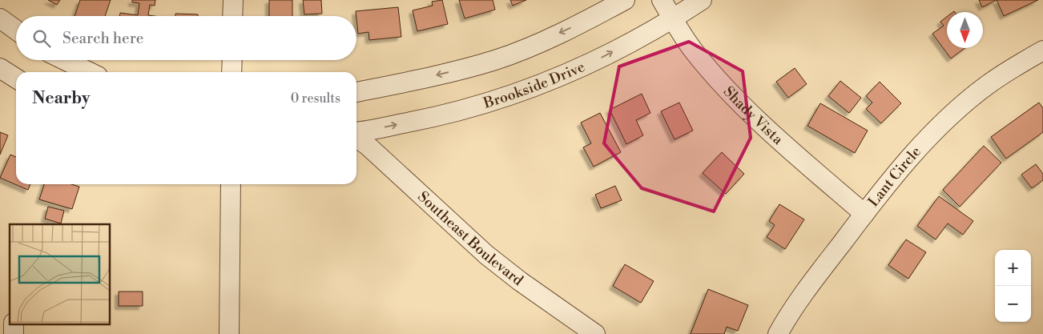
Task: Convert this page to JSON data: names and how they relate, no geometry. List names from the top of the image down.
{
  "streets": {
    "street": [
      "Brookside Drive",
      "Shady Vista",
      "Lant Circle",
      "Southeast Boulevard"
    ]
  },
  "crossings": [
    ["Brookside Drive", "Shady Vista"],
    ["Shady Vista", "Lant Circle"]
  ],
  "north": "bottom",
  "page": {
    "search": "Search here",
    "heading": ["Nearby", "0 results"],
    "map_buttons": ["+", "−"]
  }
}
